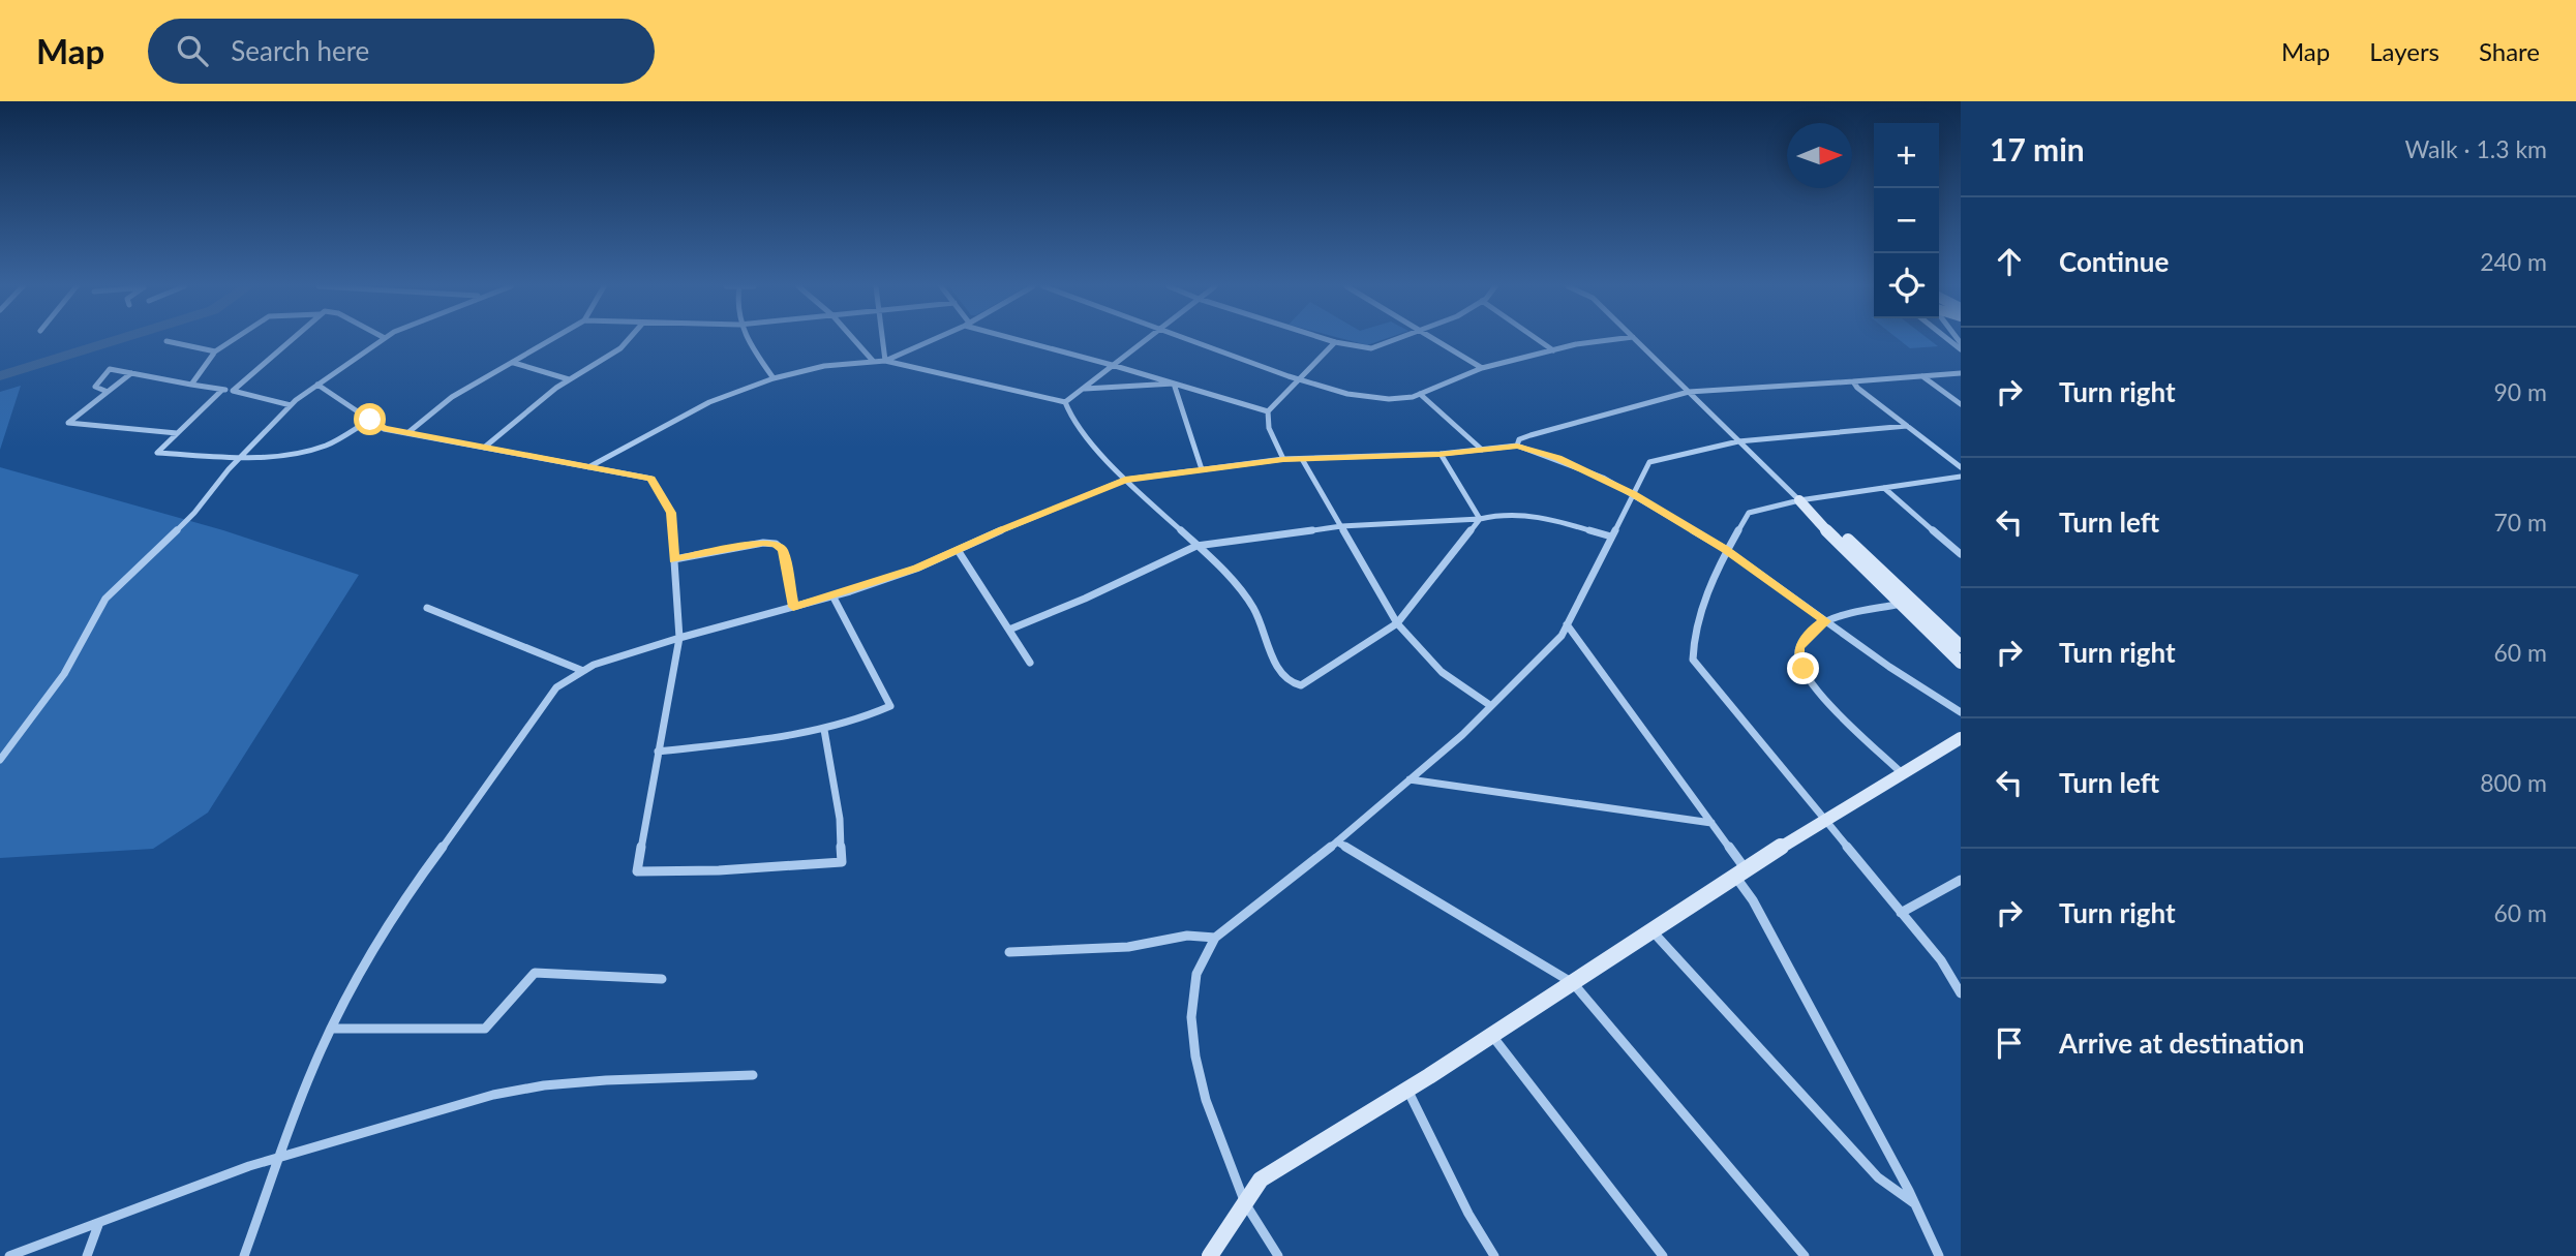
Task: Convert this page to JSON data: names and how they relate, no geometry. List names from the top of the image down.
{
  "north": "right",
  "page": {
    "header": "Map",
    "search": "Search here",
    "nav": ["Map", "Layers", "Share"],
    "heading": ["17 min", "Walk · 1.3 km"],
    "map_buttons": ["+", "−"],
    "list": [
      ["Continue", "240 m"],
      ["Turn right", "90 m"],
      ["Turn left", "70 m"],
      ["Turn right", "60 m"],
      ["Turn left", "800 m"],
      ["Turn right", "60 m"],
      "Arrive at destination"
    ]
  }
}
